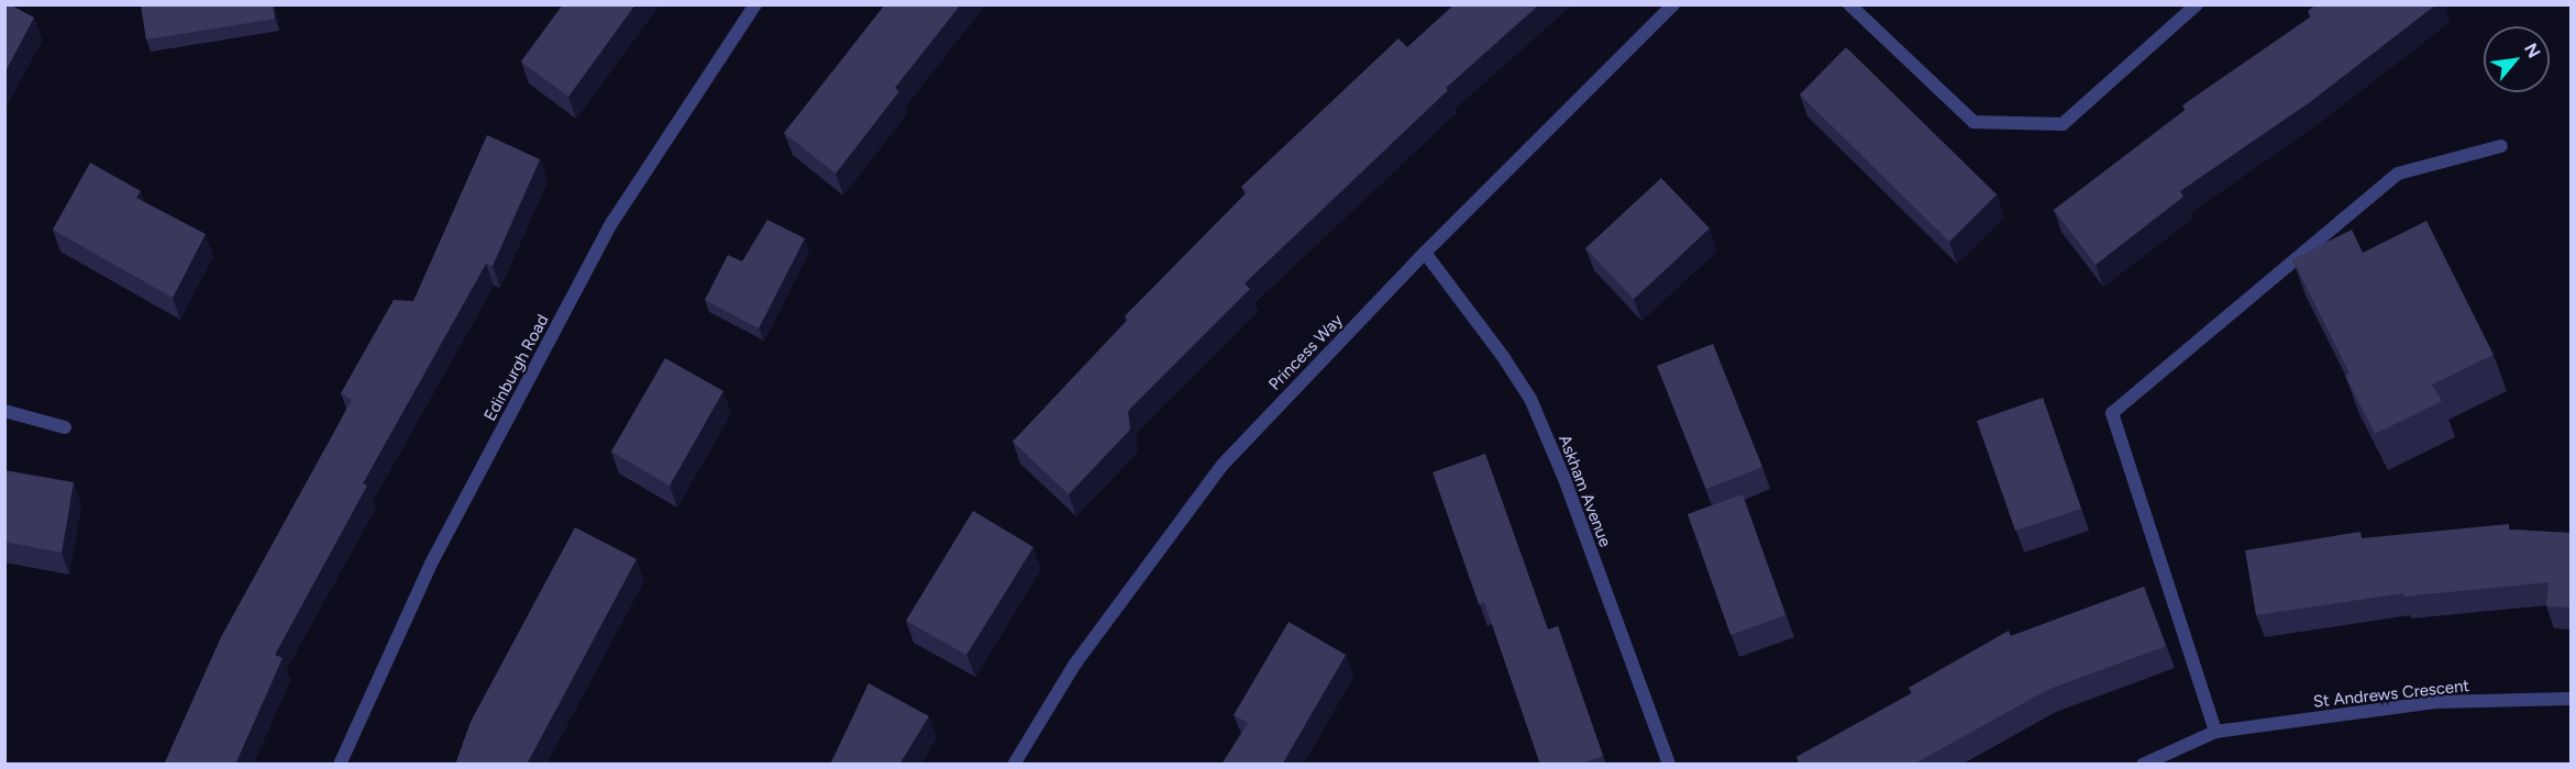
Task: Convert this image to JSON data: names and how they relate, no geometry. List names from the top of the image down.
{
  "streets": {
    "street": [
      "Princess Way",
      "Edinburgh Road",
      "Askham Avenue",
      "St Andrews Crescent"
    ]
  },
  "crossings": [
    ["Princess Way", "Askham Avenue"]
  ],
  "north": "top right"
}
